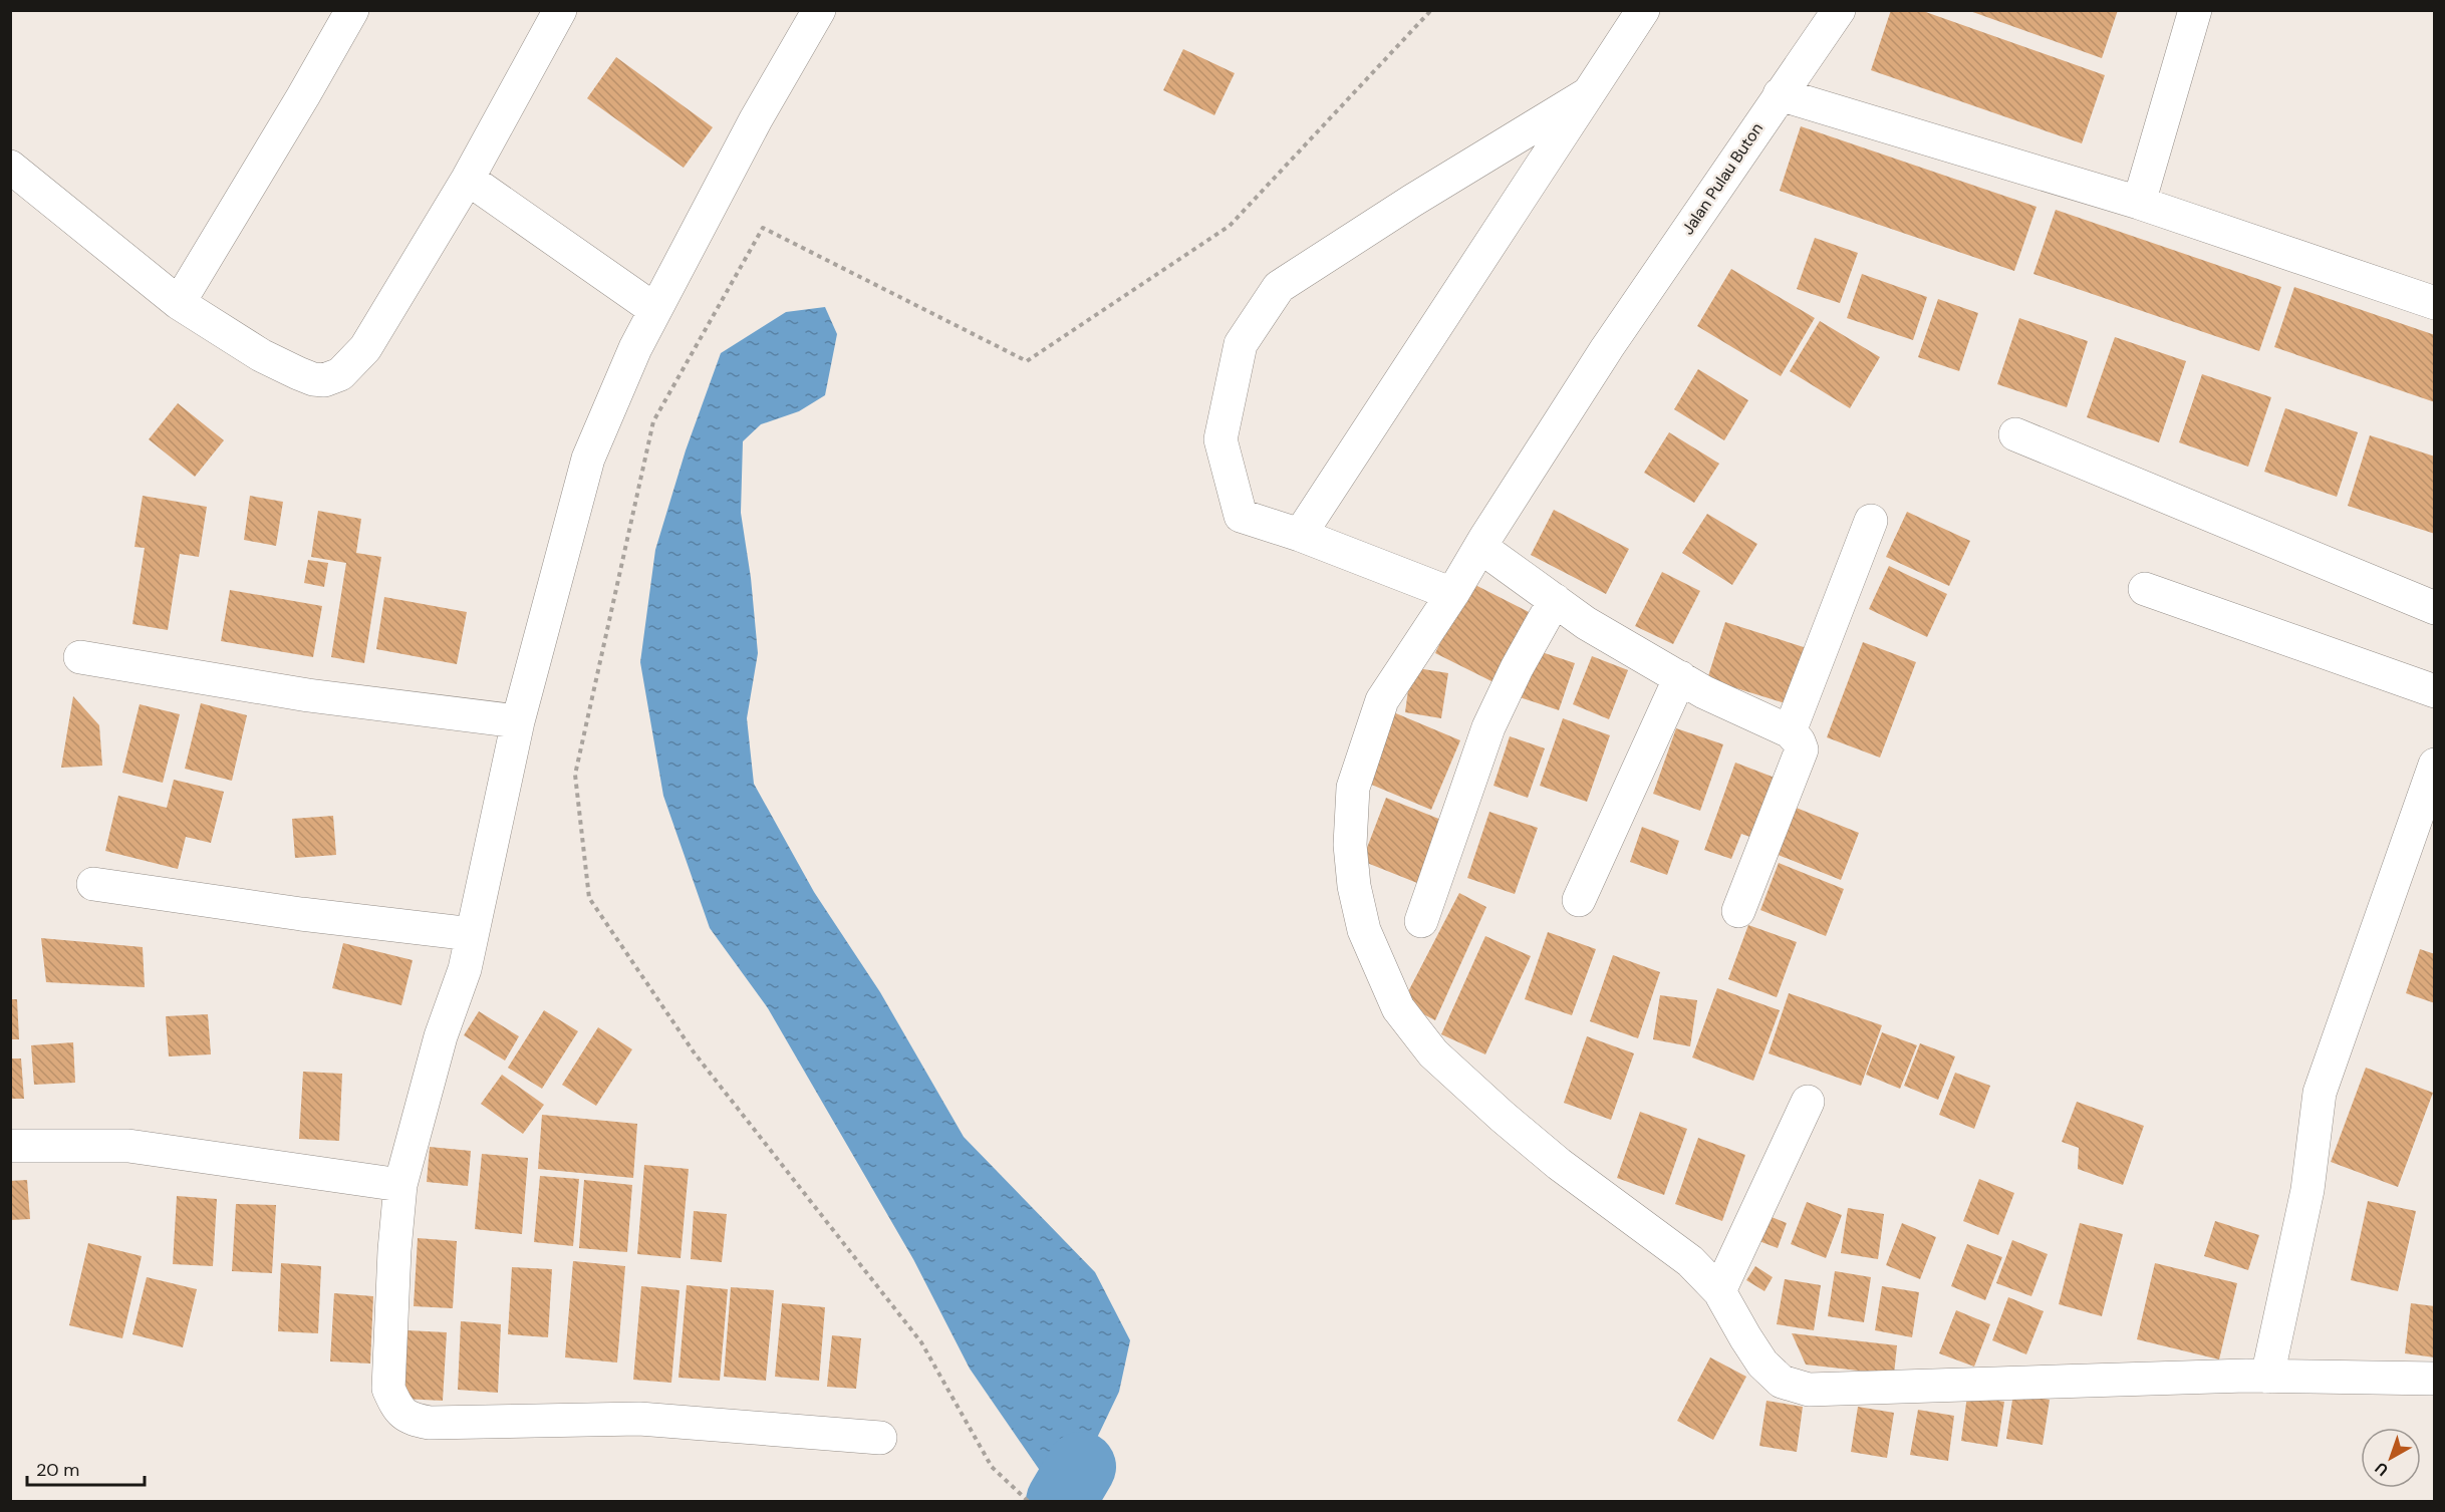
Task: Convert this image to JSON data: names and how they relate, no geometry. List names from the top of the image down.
{
  "streets": {
    "street": ["Jalan Pulau Buton"]
  },
  "scale_bar": "20 m",
  "north": "bottom left"
}
